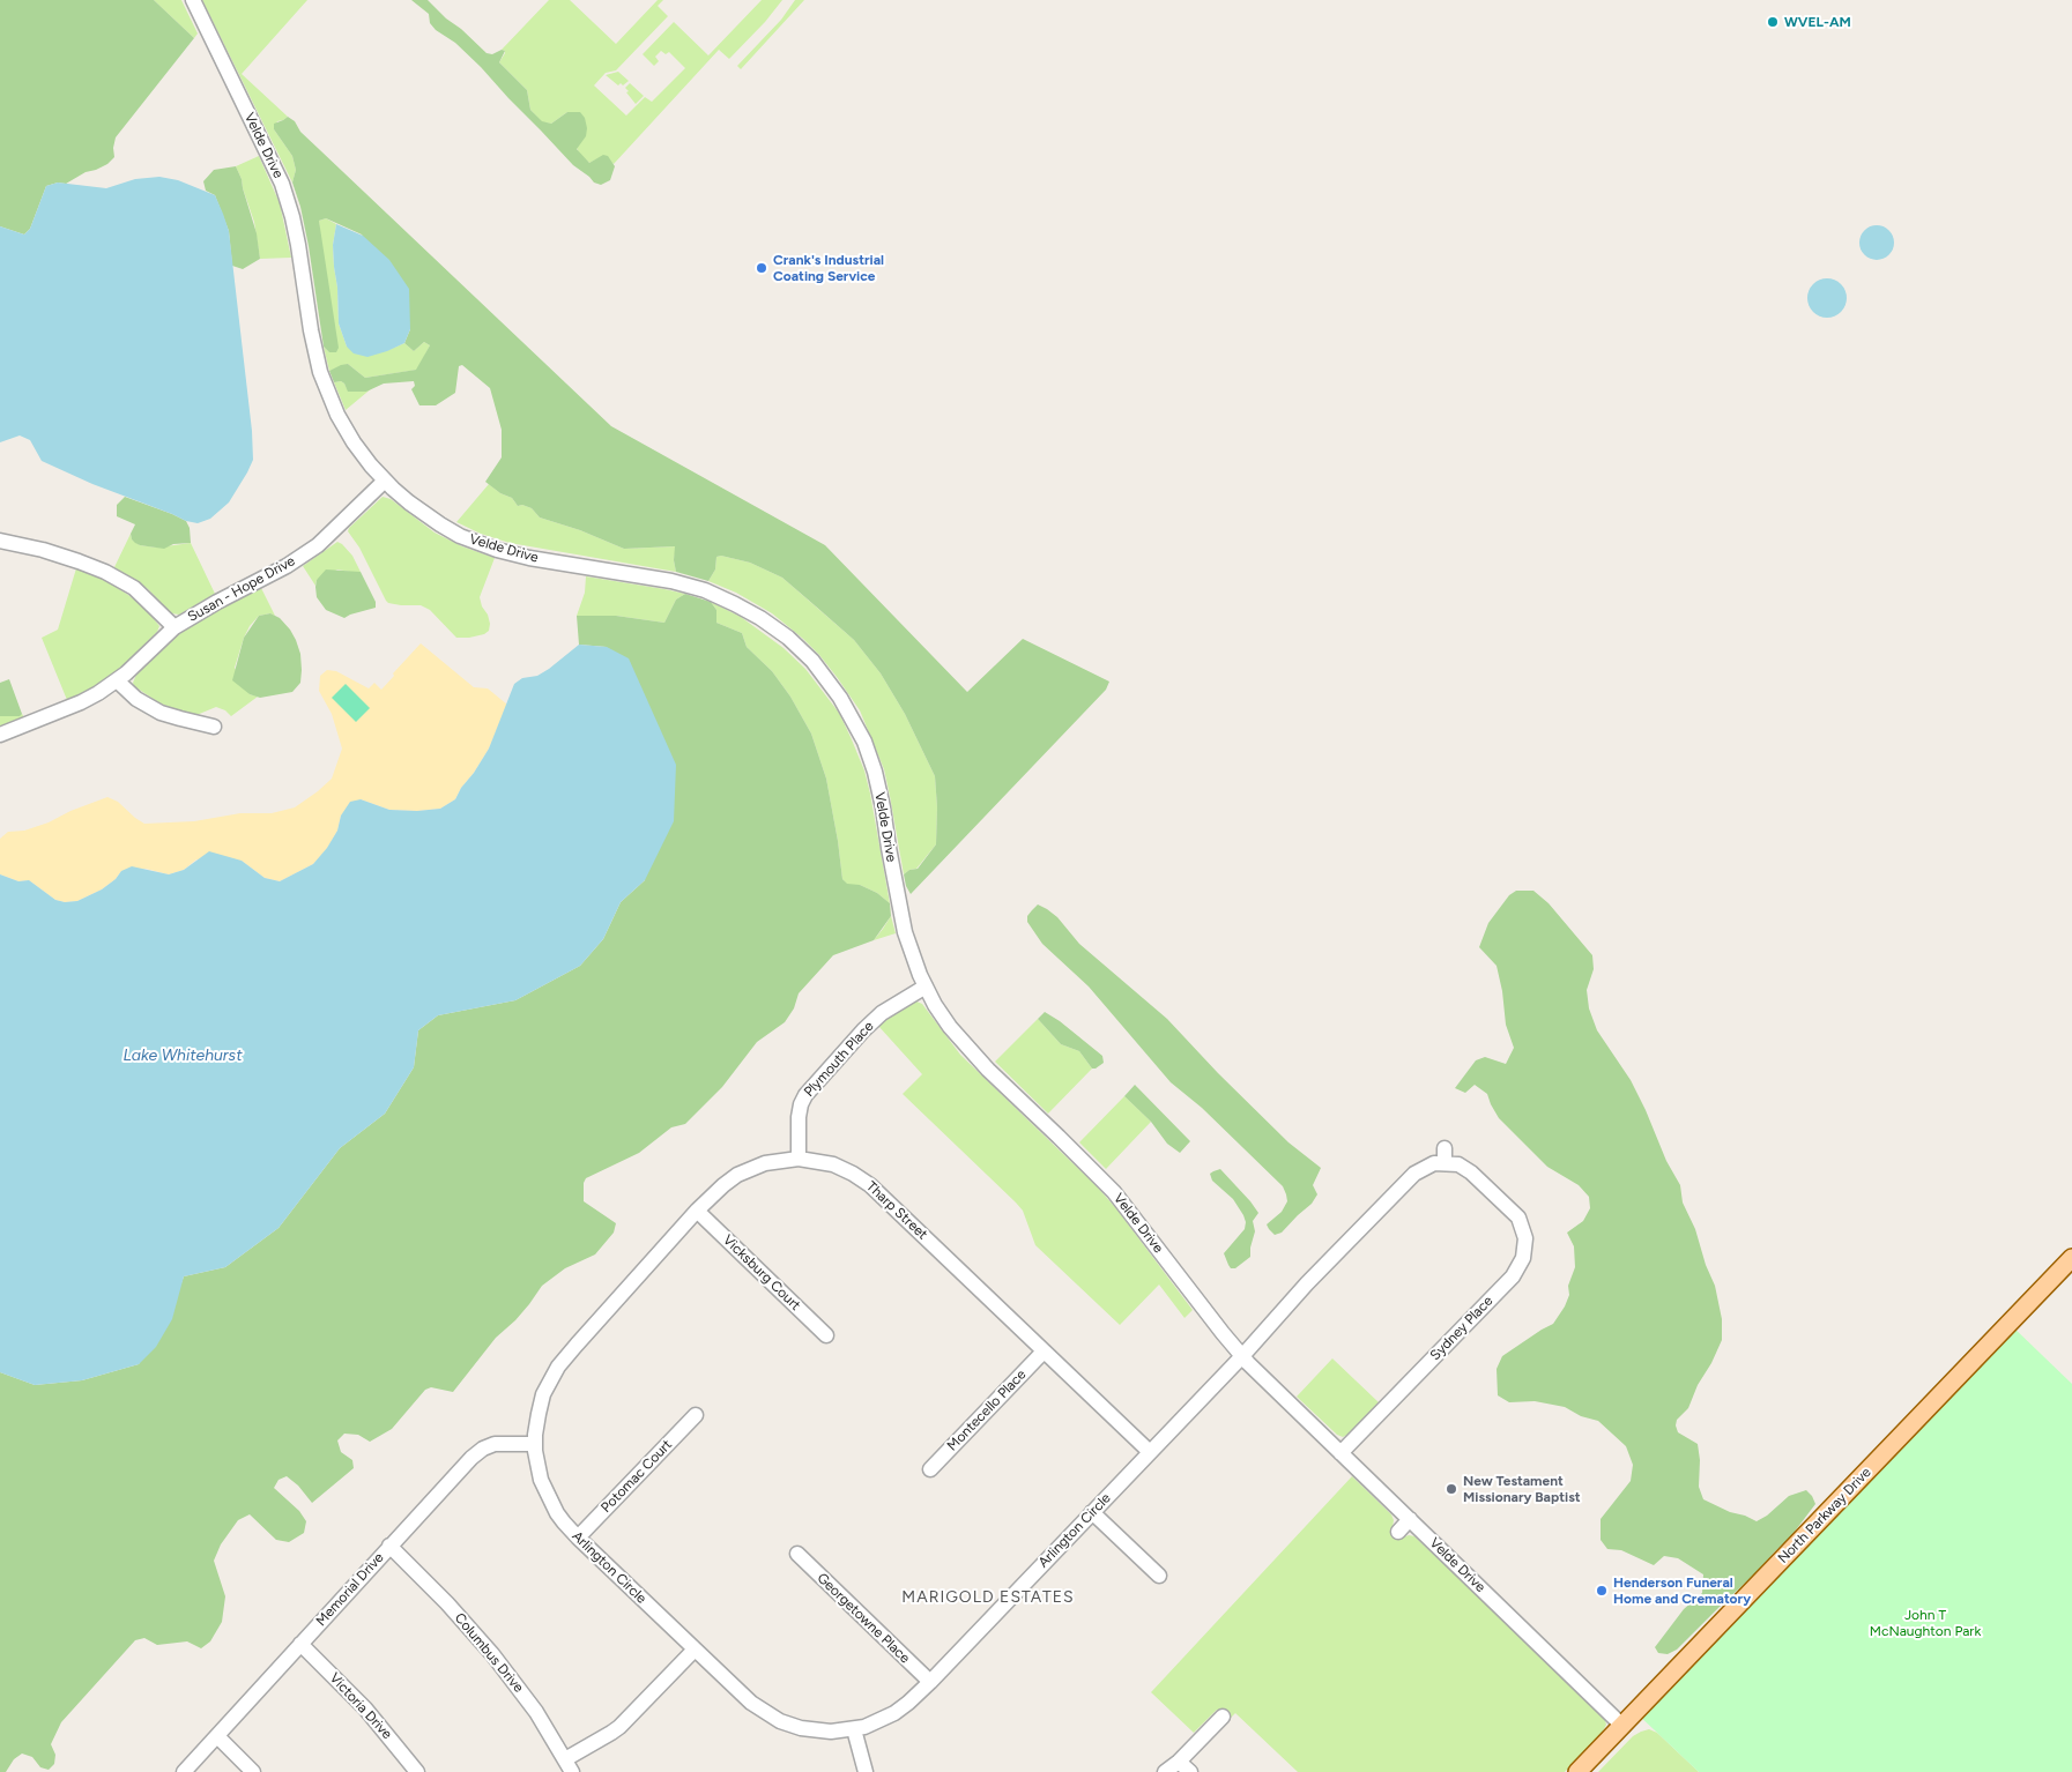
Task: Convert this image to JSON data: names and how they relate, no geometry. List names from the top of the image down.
{
  "streets": {
    "main road": ["North Parkway Drive"],
    "street": [
      "Velde Drive",
      "Susan - Hope Drive",
      "Plymouth Place",
      "Tharp Street",
      "Vicksburg Court",
      "Sydney Place",
      "Montecello Place",
      "Potomac Court",
      "Arlington Circle",
      "Memorial Drive",
      "Georgetowne Place",
      "Columbus Drive",
      "Victoria Drive"
    ]
  },
  "crossings": [
    ["Velde Drive", "Susan - Hope Drive"],
    ["Velde Drive", "Plymouth Place"],
    ["Velde Drive", "Sydney Place"],
    ["Velde Drive", "North Parkway Drive"],
    ["Velde Drive", "Arlington Circle"],
    ["Plymouth Place", "Tharp Street"],
    ["Tharp Street", "Vicksburg Court"],
    ["Tharp Street", "Montecello Place"],
    ["Tharp Street", "Arlington Circle"],
    ["Tharp Street", "Memorial Drive"],
    ["Sydney Place", "Arlington Circle"],
    ["Potomac Court", "Arlington Circle"],
    ["Arlington Circle", "Memorial Drive"],
    ["Arlington Circle", "Georgetowne Place"],
    ["Memorial Drive", "Columbus Drive"],
    ["Memorial Drive", "Victoria Drive"]
  ],
  "districts": ["MARIGOLD ESTATES"],
  "water": ["Lake Whitehurst"],
  "parks": ["John T McNaughton Park"],
  "places": [
    "WVEL-AM",
    "Crank's Industrial Coating Service",
    "New Testament Missionary Baptist",
    "Henderson Funeral Home and Crematory"
  ]
}
